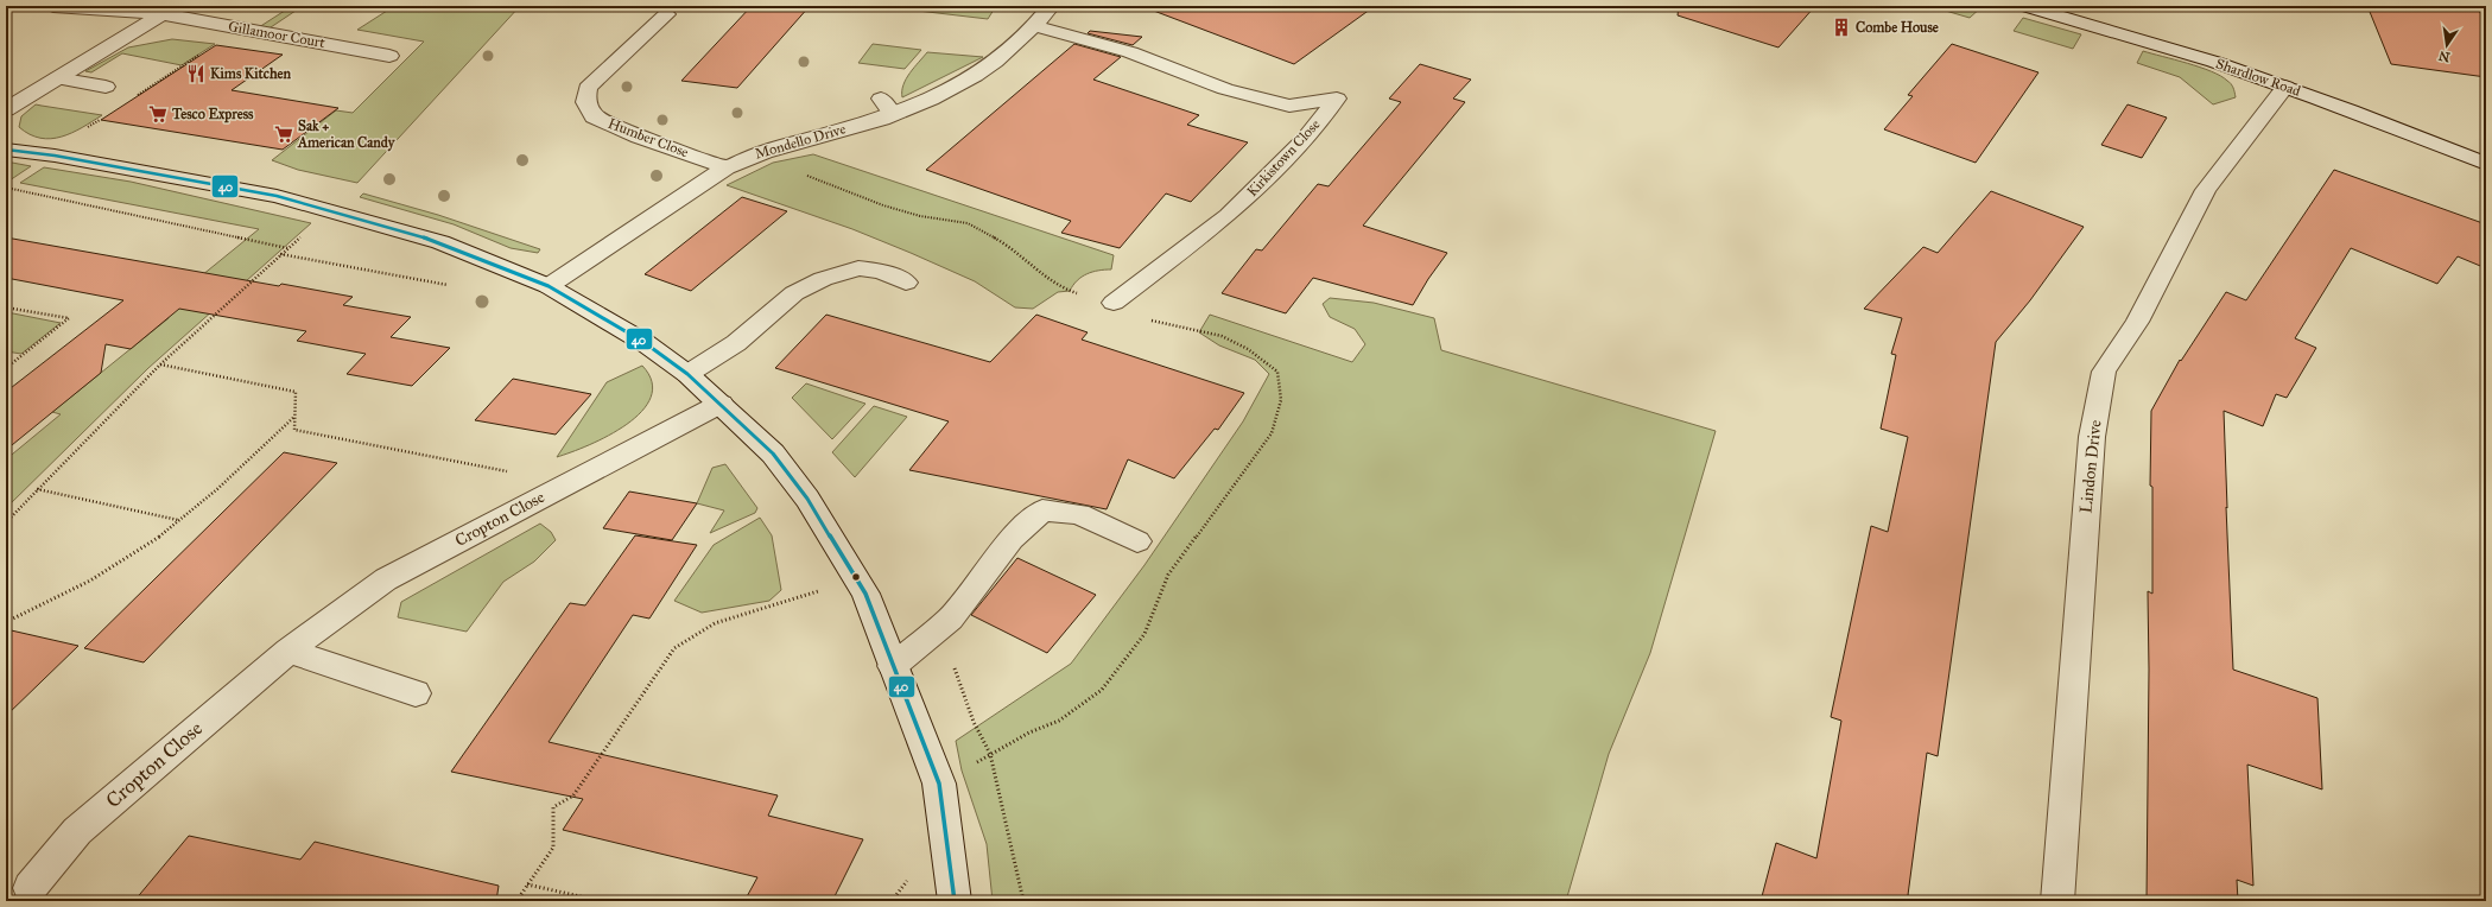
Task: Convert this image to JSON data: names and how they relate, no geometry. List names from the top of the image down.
{
  "streets": {
    "street": [
      "Gillamoor Court",
      "Shardlow Road",
      "Humber Close",
      "Mondello Drive",
      "Kirkistown Close",
      "Lindon Drive",
      "Cropton Close"
    ]
  },
  "crossings": [
    ["Shardlow Road", "Lindon Drive"],
    ["Humber Close", "Mondello Drive"],
    ["Mondello Drive", "Kirkistown Close"]
  ],
  "places": {
    "building": ["Combe House"],
    "restaurant": ["Kims Kitchen"],
    "supermarket": ["Tesco Express", "Sak + American Candy"]
  },
  "lines": ["transit line 40"],
  "north": "bottom"
}
